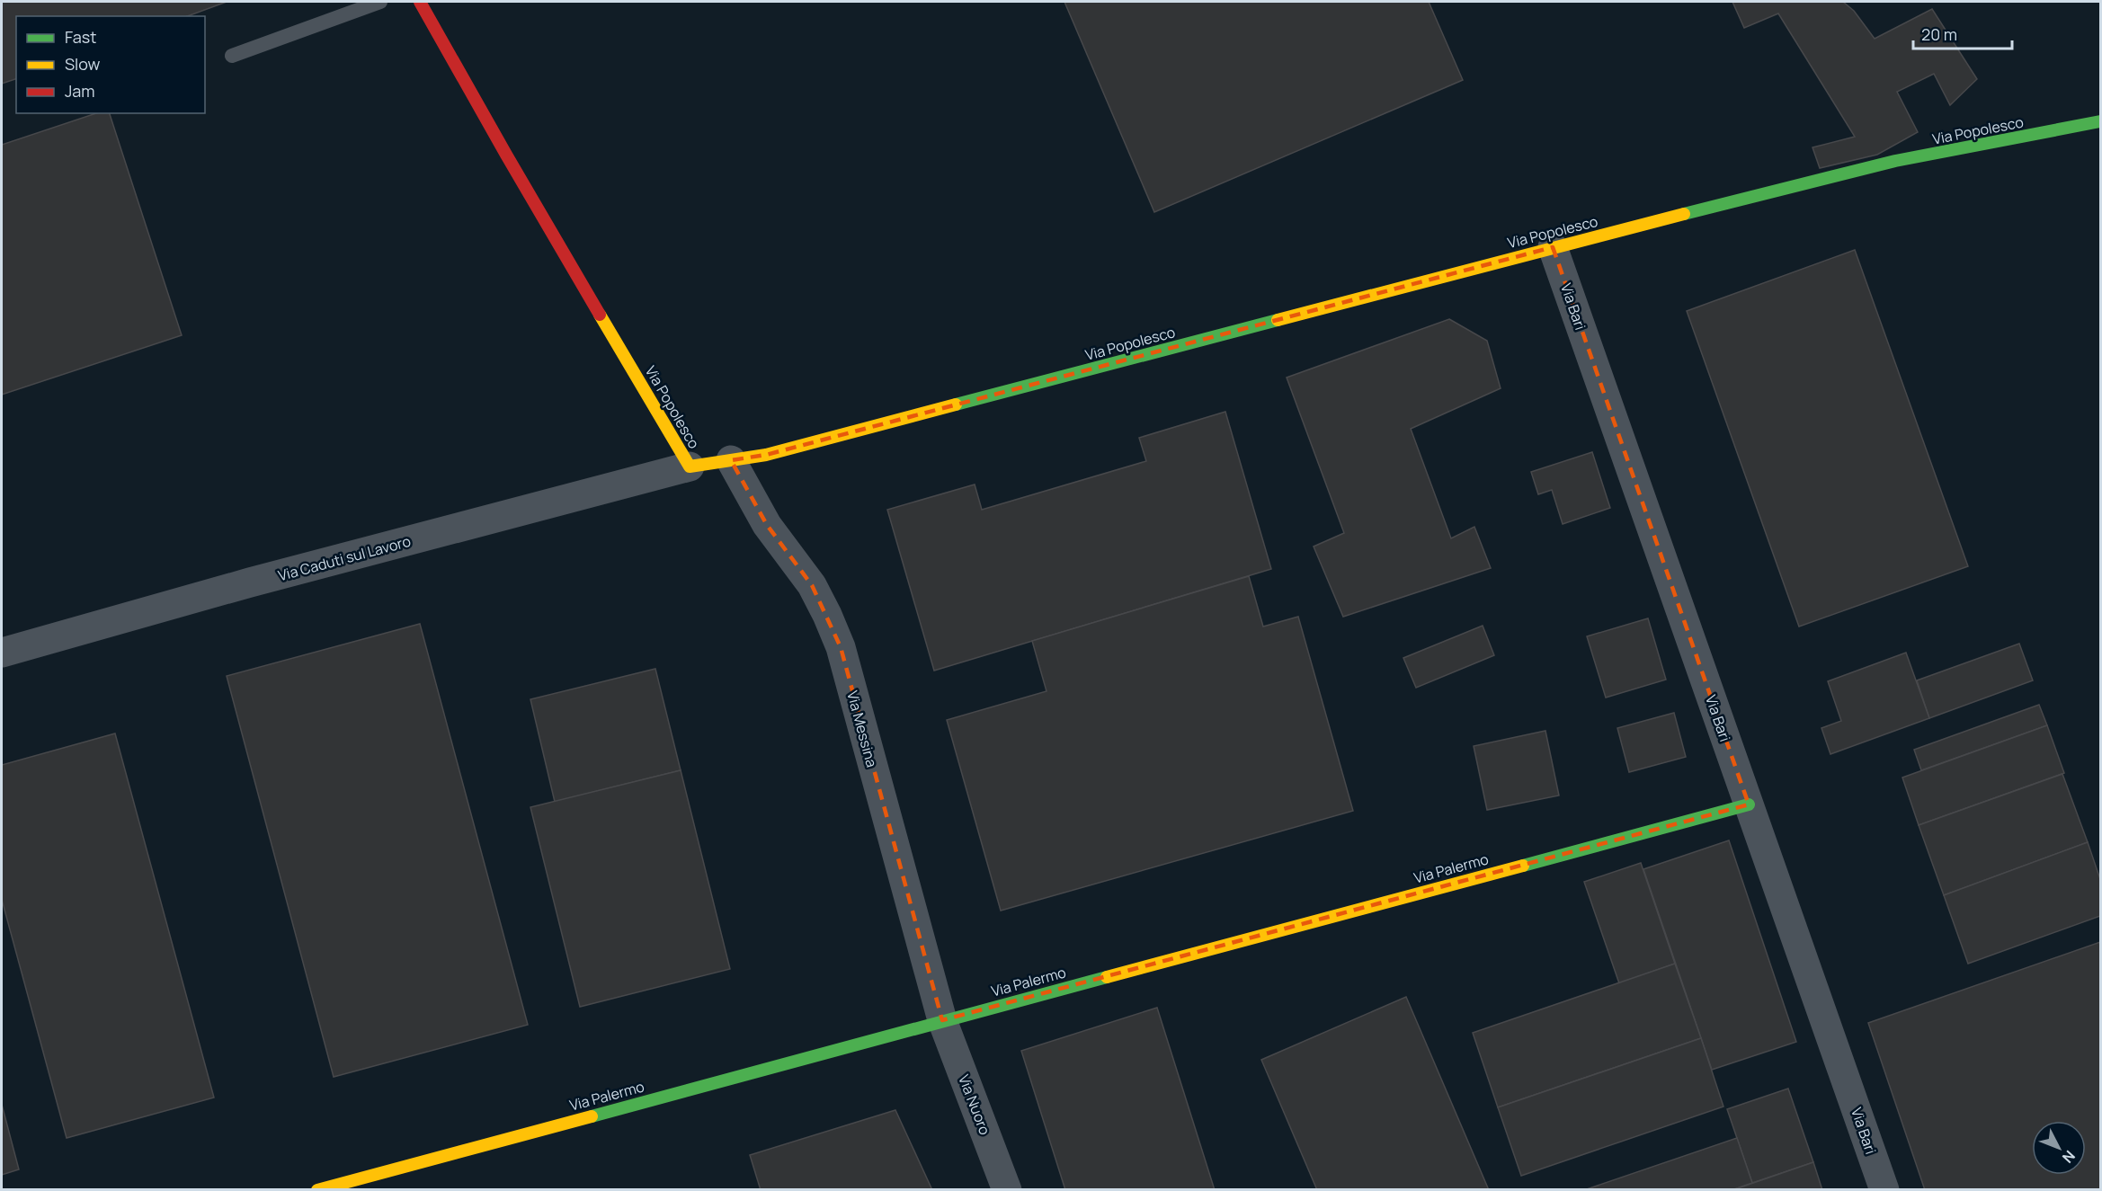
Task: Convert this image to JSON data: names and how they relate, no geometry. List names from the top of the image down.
{
  "streets": {
    "street": [
      "Via Popolesco",
      "Via Bari",
      "Via Caduti sul Lavoro",
      "Via Messina",
      "Via Palermo",
      "Via Nuoro"
    ]
  },
  "crossings": [
    ["Via Popolesco", "Via Bari"],
    ["Via Popolesco", "Via Caduti sul Lavoro"],
    ["Via Popolesco", "Via Messina"],
    ["Via Bari", "Via Palermo"],
    ["Via Messina", "Via Palermo"],
    ["Via Messina", "Via Nuoro"],
    ["Via Palermo", "Via Nuoro"]
  ],
  "legend": ["Fast", "Slow", "Jam"],
  "scale_bar": "20 m",
  "north": "bottom right"
}
